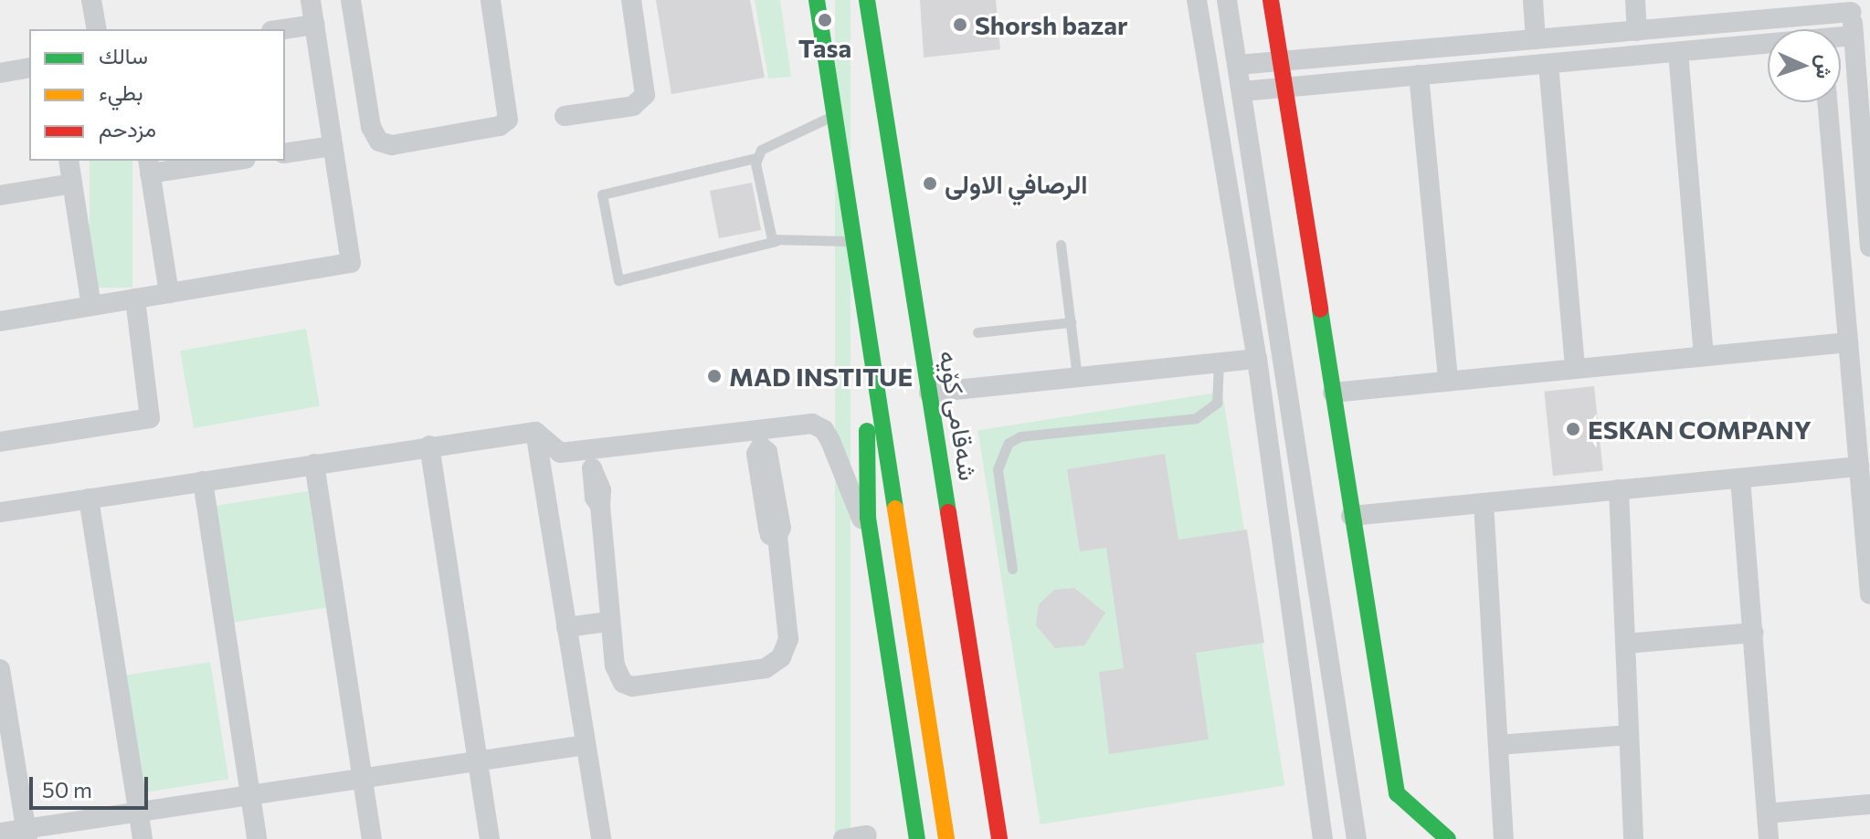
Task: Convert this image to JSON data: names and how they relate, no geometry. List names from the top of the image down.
{
  "streets": {
    "main road": ["شەقامی کۆیە"]
  },
  "places": [
    "Tasa",
    "Shorsh bazar",
    "الرصافي الاولى",
    "MAD INSTITUE",
    "ESKAN COMPANY"
  ],
  "legend": ["سالك", "بطيء", "مزدحم"],
  "scale_bar": "50 m",
  "north": "right"
}
